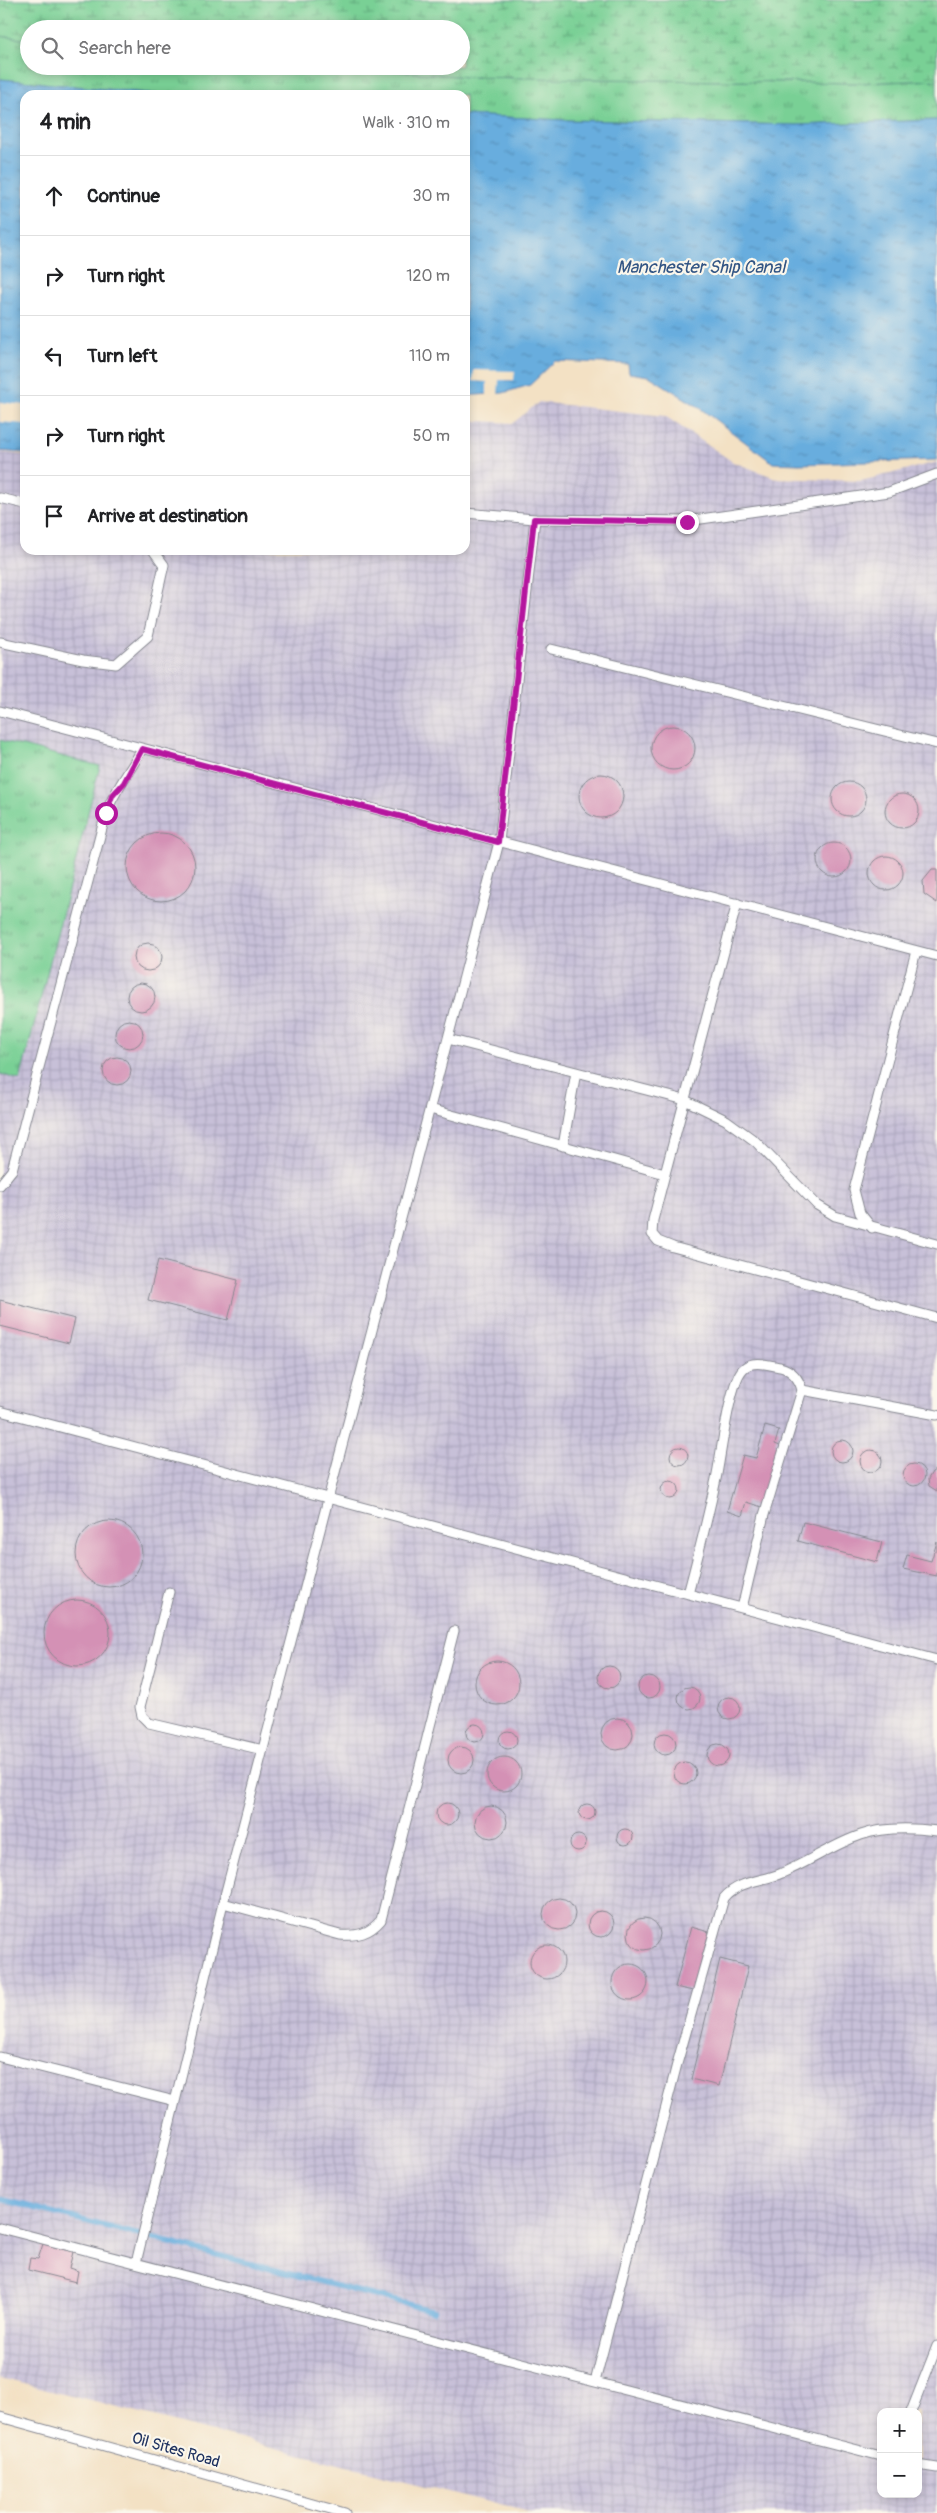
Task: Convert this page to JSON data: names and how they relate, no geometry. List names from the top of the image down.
{
  "streets": {
    "lane": ["Oil Sites Road"]
  },
  "water": ["Manchester Ship Canal"],
  "page": {
    "search": "Search here",
    "heading": ["4 min", "Walk · 310 m"],
    "list": [
      ["Continue", "30 m"],
      ["Turn right", "120 m"],
      ["Turn left", "110 m"],
      ["Turn right", "50 m"],
      "Arrive at destination"
    ],
    "map_buttons": ["+", "−"]
  }
}
